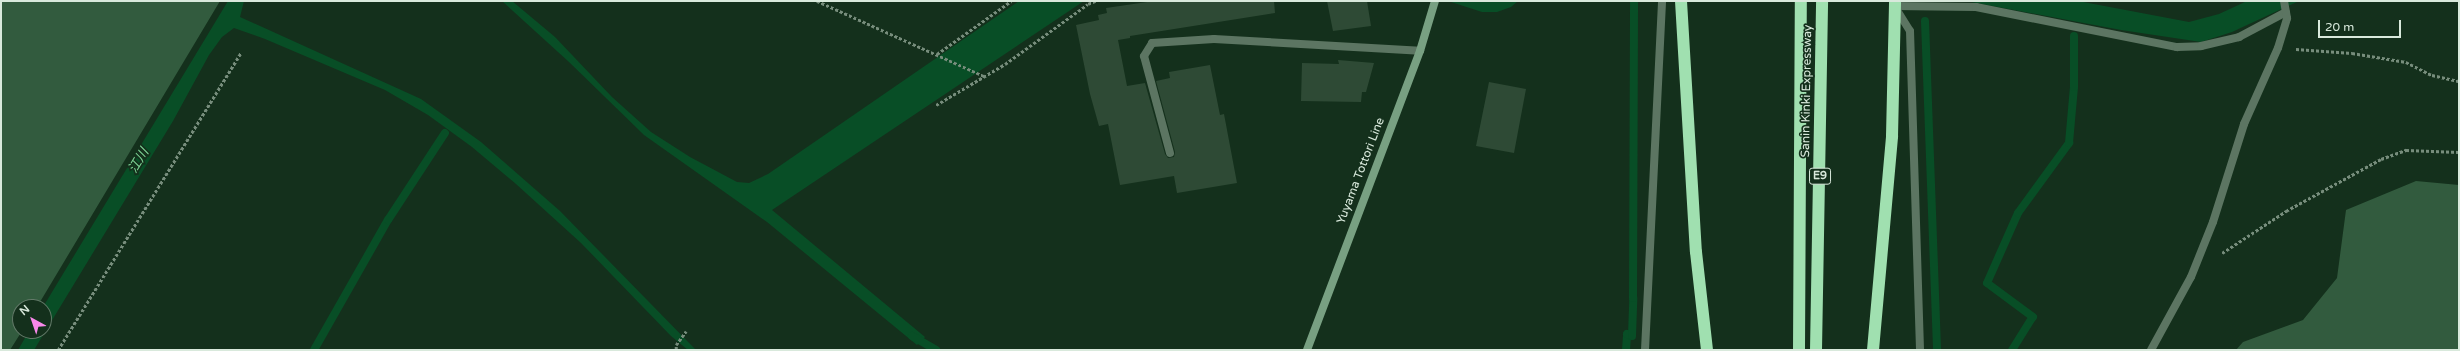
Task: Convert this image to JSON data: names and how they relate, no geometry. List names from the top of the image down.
{
  "streets": {
    "highway": ["Sanin Kinki Expressway", "E9"],
    "main road": ["Yuyama Tottori Line"]
  },
  "water": ["江川"],
  "scale_bar": "20 m",
  "north": "top left"
}
